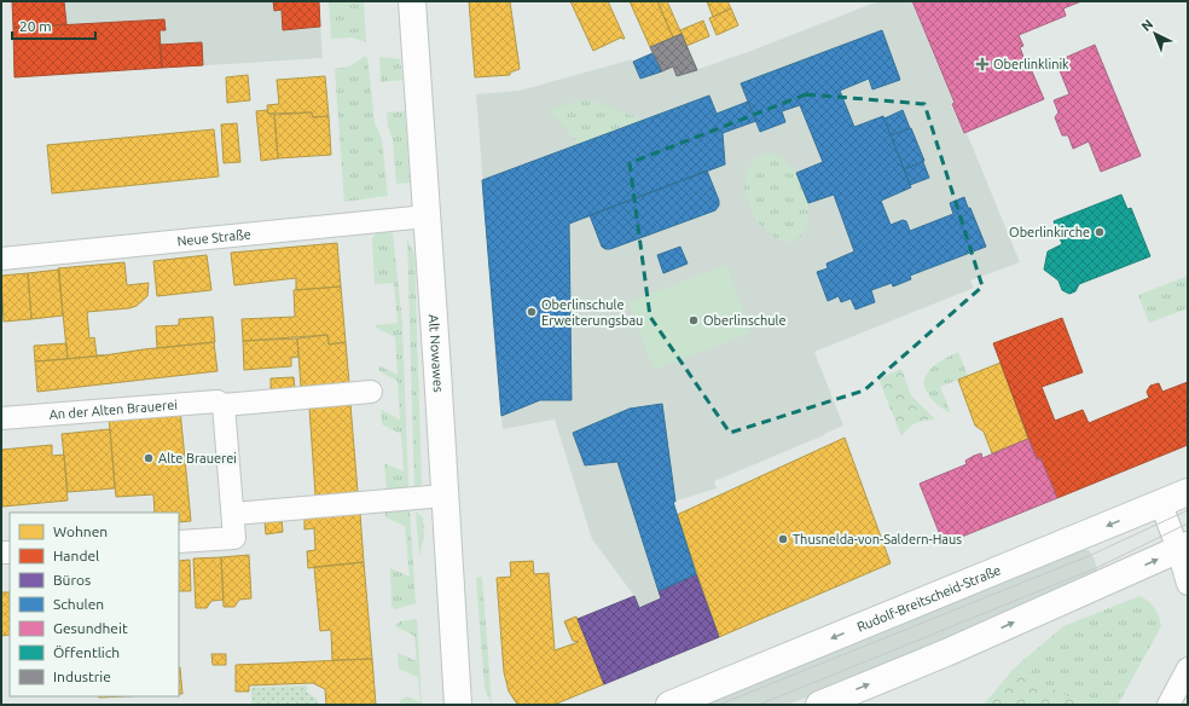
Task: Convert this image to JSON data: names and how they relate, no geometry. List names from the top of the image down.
{
  "streets": {
    "street": [
      "Neue Straße",
      "Alt Nowawes",
      "An der Alten Brauerei",
      "Rudolf-Breitscheid-Straße"
    ]
  },
  "crossings": [
    ["Neue Straße", "Alt Nowawes"]
  ],
  "places": {
    "health": ["Oberlinklinik"],
    "other": [
      "Oberlinkirche",
      "Oberlinschule Erweiterungsbau",
      "Oberlinschule",
      "Alte Brauerei",
      "Thusnelda-von-Saldern-Haus"
    ]
  },
  "legend": [
    "Wohnen",
    "Handel",
    "Büros",
    "Schulen",
    "Gesundheit",
    "Öffentlich",
    "Industrie"
  ],
  "scale_bar": "20 m",
  "north": "top left"
}
